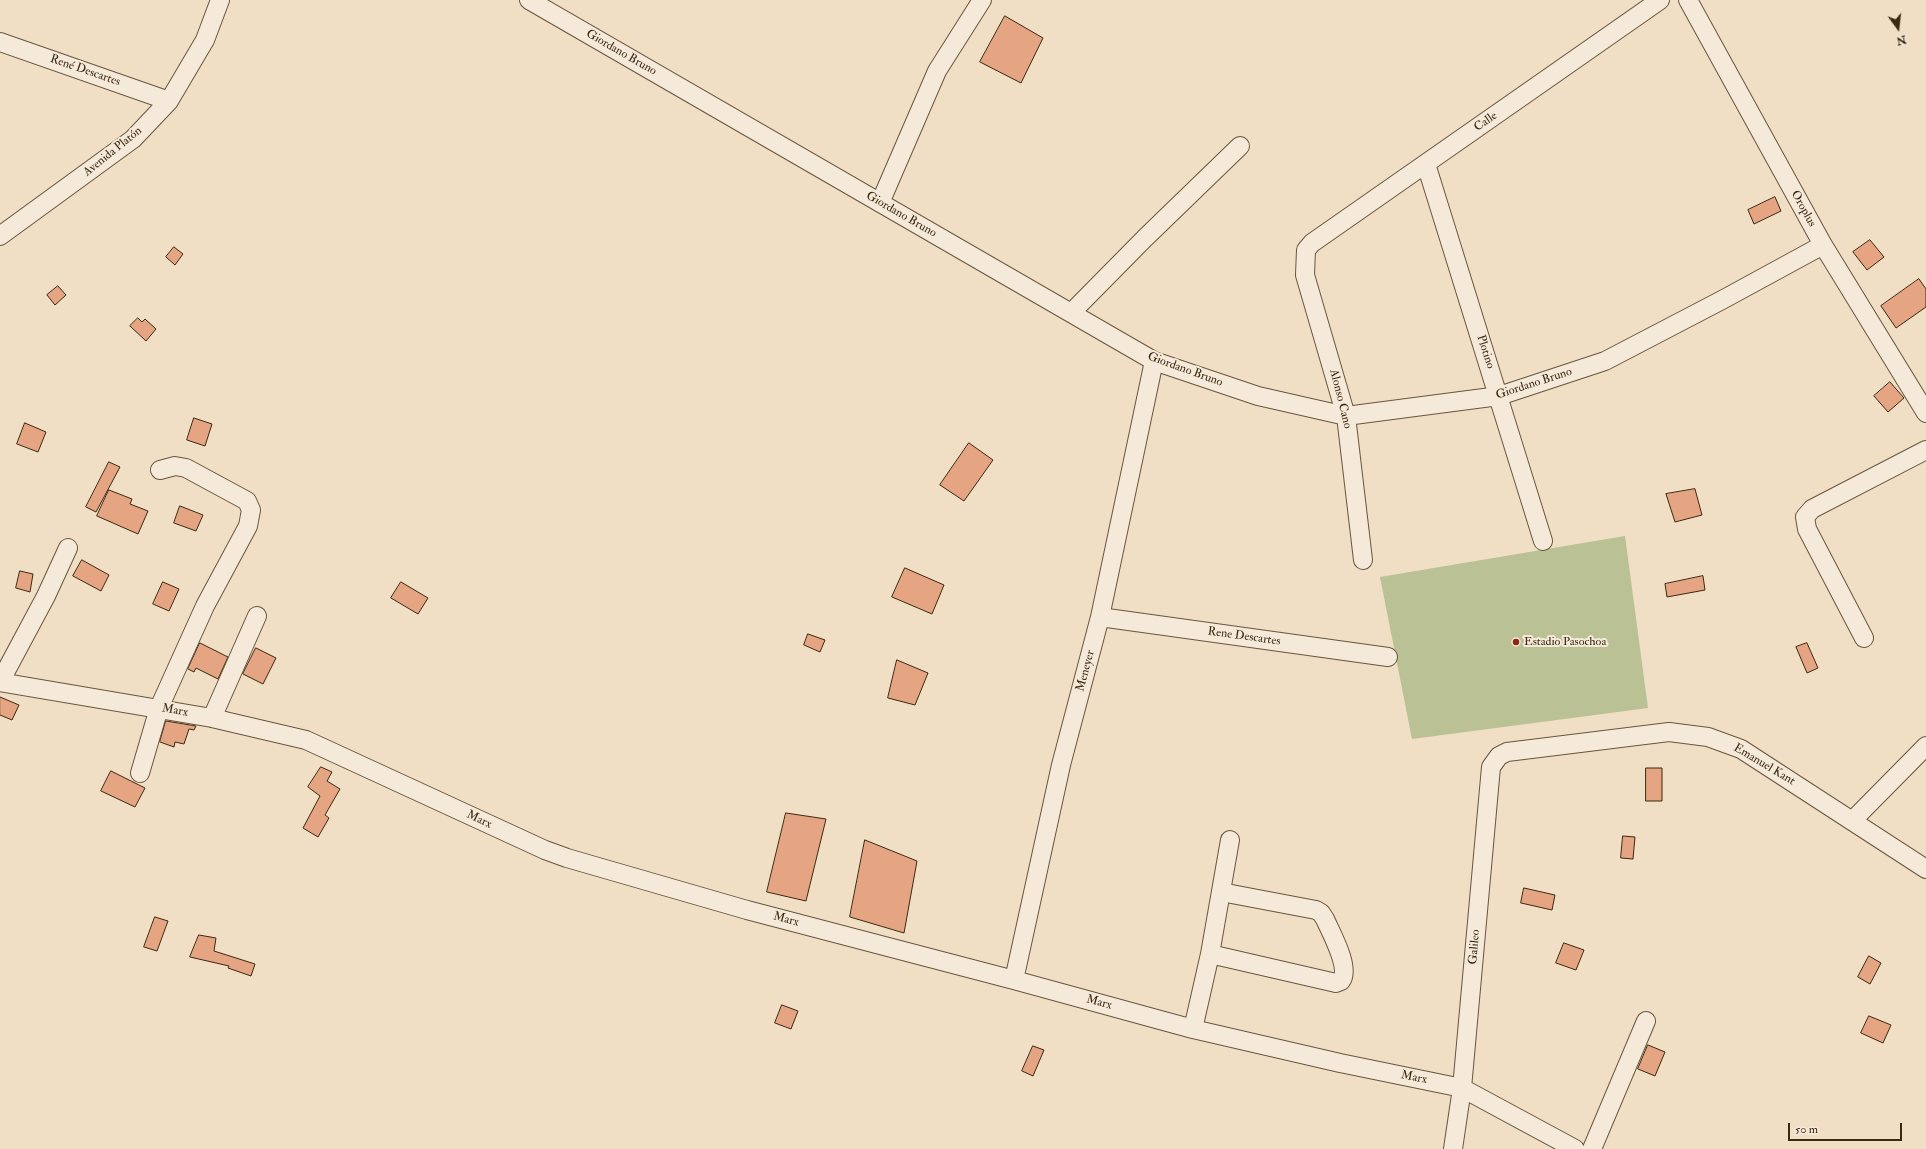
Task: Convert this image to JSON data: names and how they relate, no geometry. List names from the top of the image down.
{
  "streets": {
    "street": [
      "Giordano Bruno",
      "René Descartes",
      "Calle",
      "Avenida Platón",
      "Oroplus",
      "Plotino",
      "Alonso Cano",
      "Rene Descartes",
      "Meneyer",
      "Marx",
      "Emanuel Kant",
      "Galileo"
    ]
  },
  "crossings": [
    ["Giordano Bruno", "Oroplus"],
    ["Giordano Bruno", "Plotino"],
    ["Giordano Bruno", "Alonso Cano"],
    ["Giordano Bruno", "Meneyer"],
    ["René Descartes", "Avenida Platón"],
    ["Calle", "Plotino"],
    ["Calle", "Alonso Cano"],
    ["Rene Descartes", "Meneyer"],
    ["Meneyer", "Marx"],
    ["Marx", "Galileo"],
    ["Emanuel Kant", "Galileo"]
  ],
  "places": ["Estadio Pasochoa"],
  "scale_bar": "50 m",
  "north": "bottom"
}
